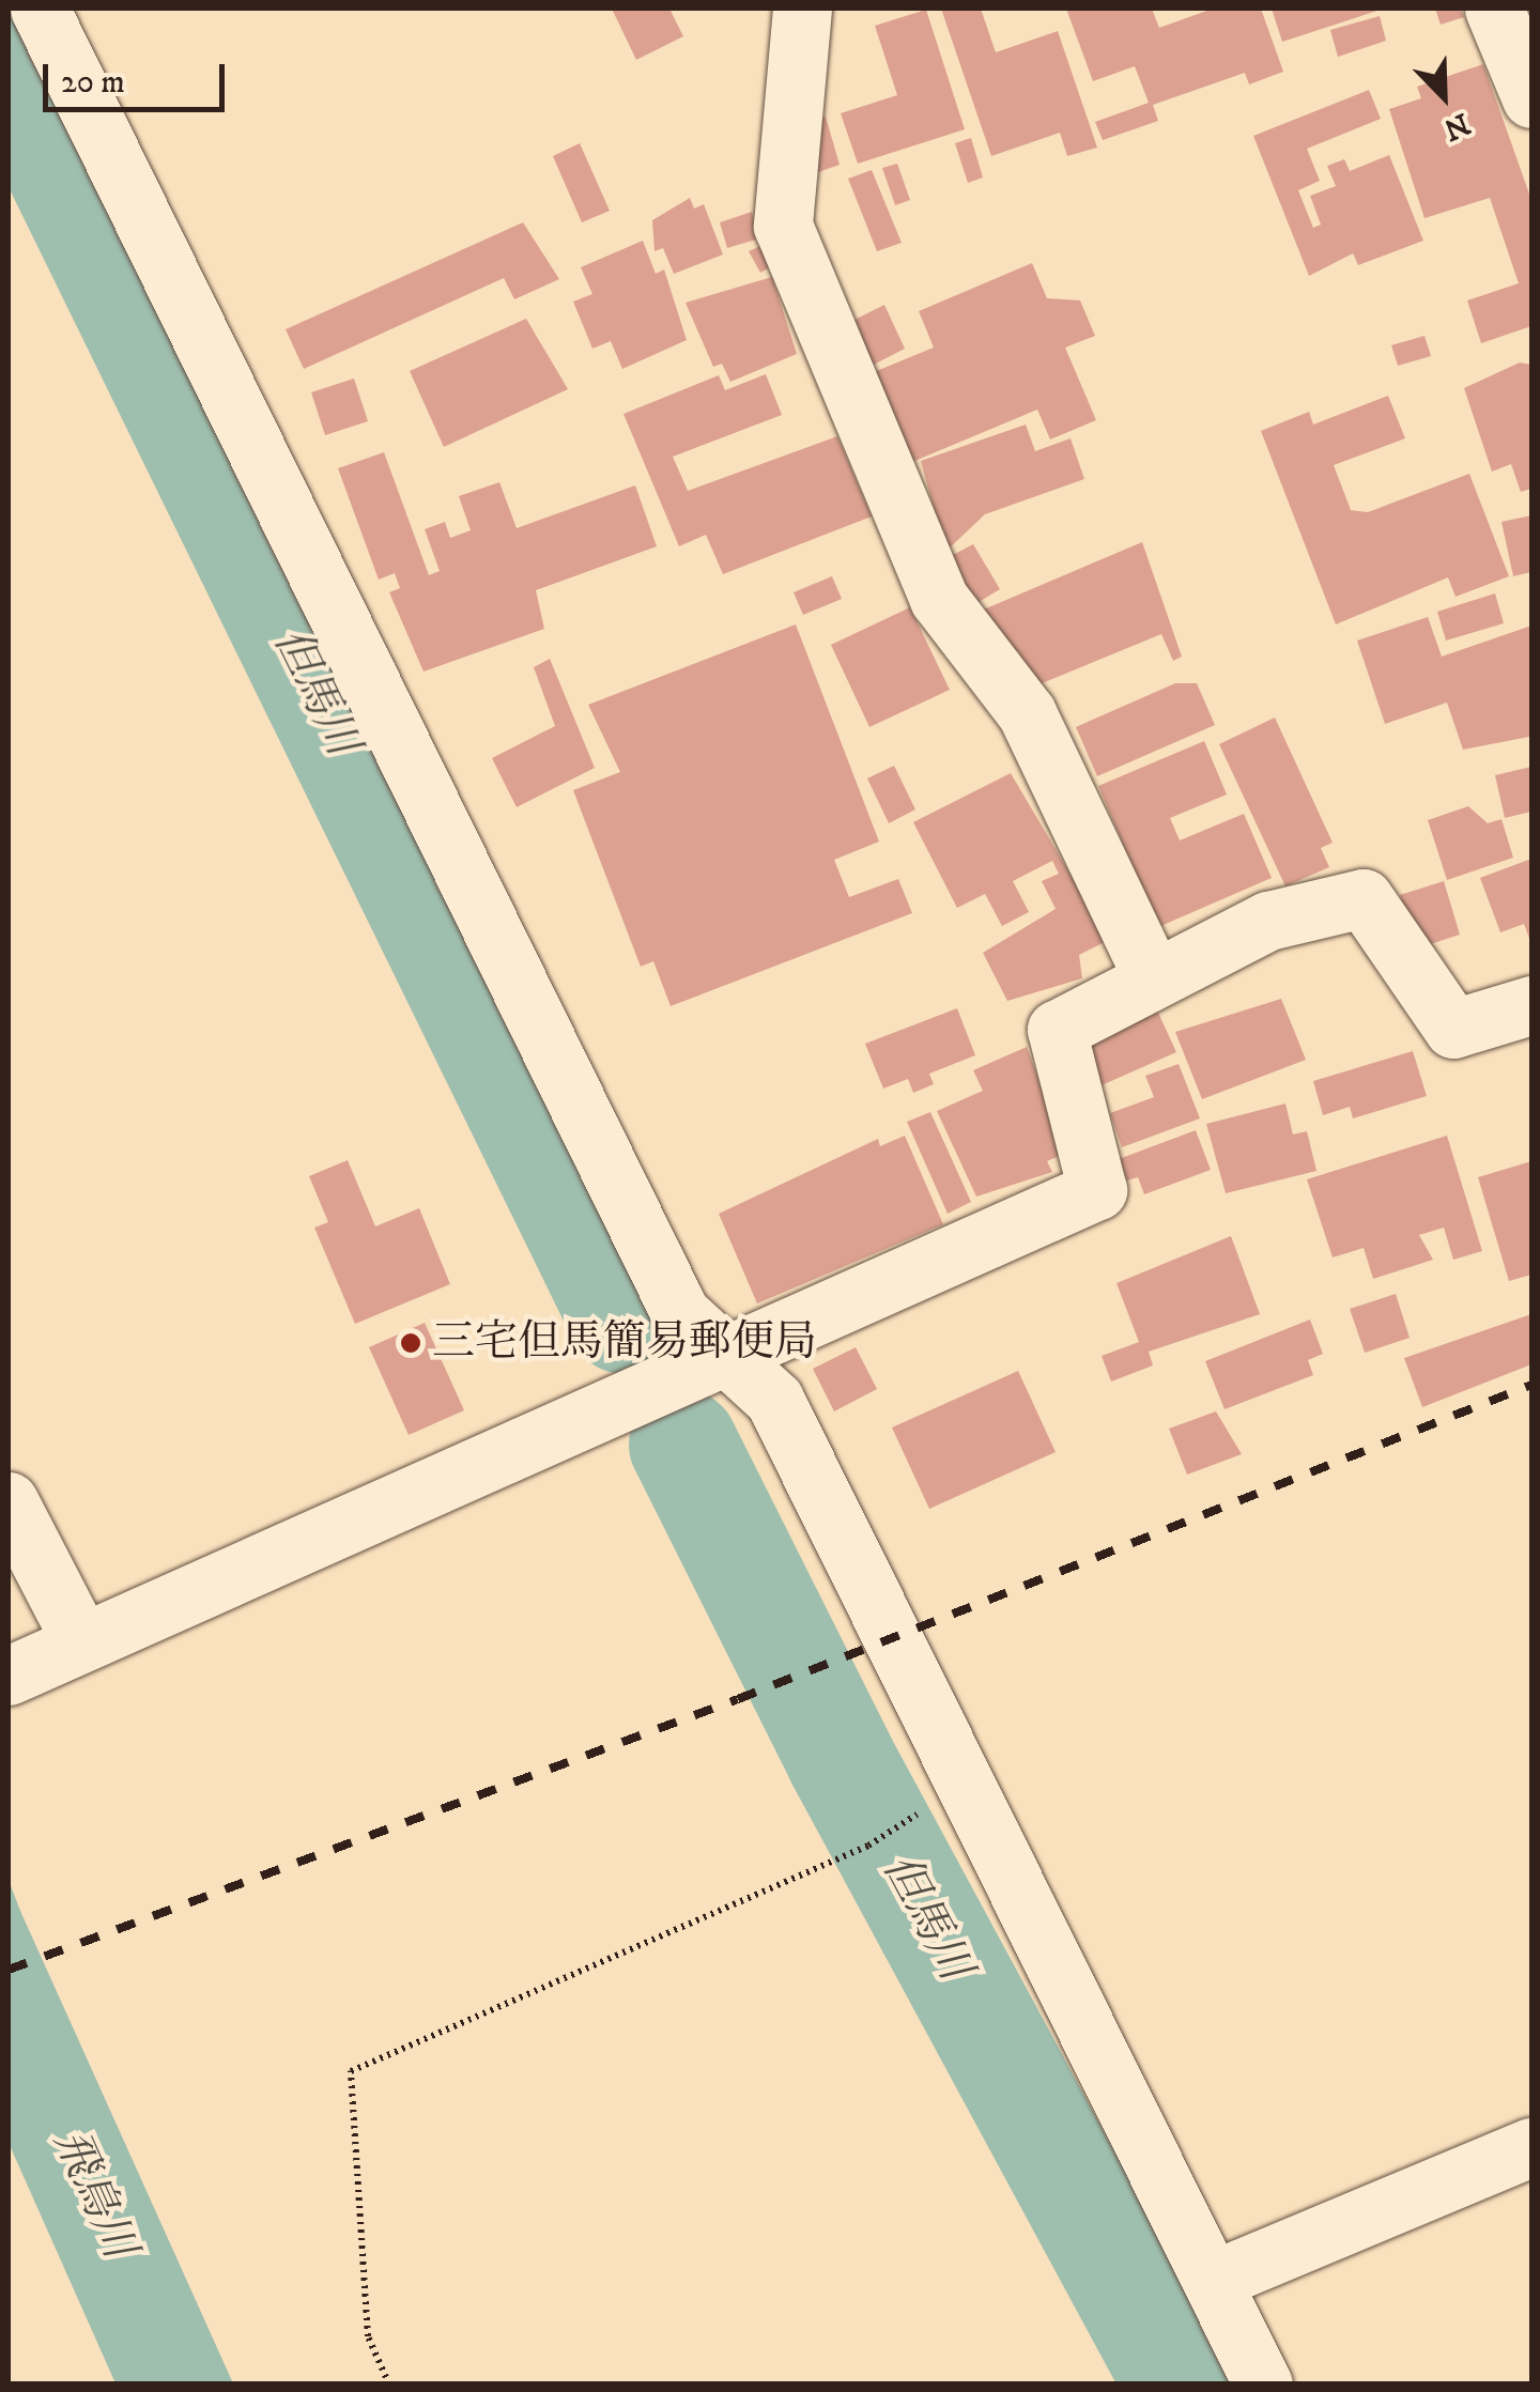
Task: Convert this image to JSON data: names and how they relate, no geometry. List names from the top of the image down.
{
  "water": ["但馬川", "飛鳥川"],
  "places": ["三宅但馬簡易郵便局"],
  "scale_bar": "20 m",
  "north": "bottom right"
}
